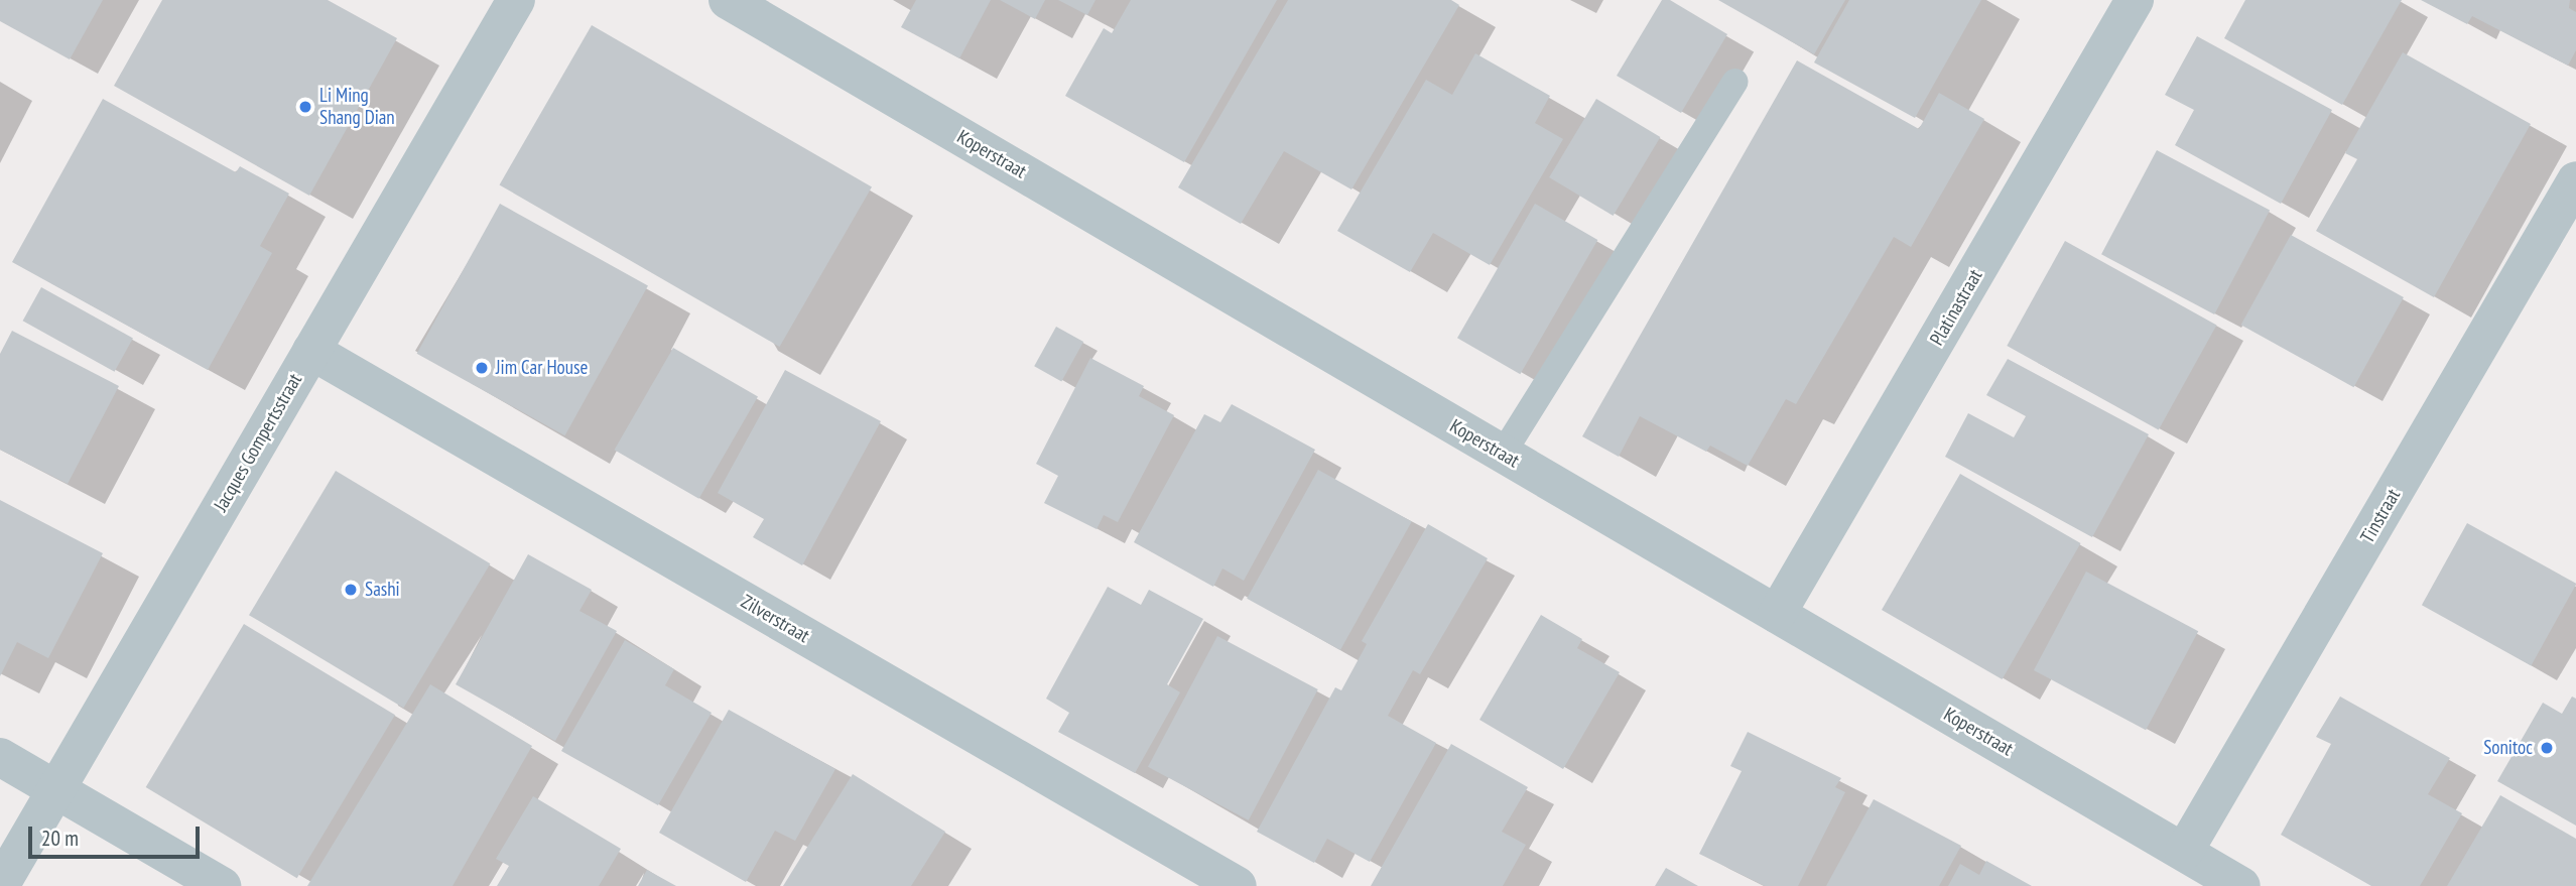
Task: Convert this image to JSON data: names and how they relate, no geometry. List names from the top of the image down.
{
  "streets": {
    "street": [
      "Koperstraat",
      "Platinastraat",
      "Jacques Gompertsstraat",
      "Tinstraat",
      "Zilverstraat"
    ]
  },
  "crossings": [
    ["Koperstraat", "Platinastraat"],
    ["Koperstraat", "Tinstraat"],
    ["Jacques Gompertsstraat", "Zilverstraat"]
  ],
  "places": [
    "Li Ming Shang Dian",
    "Jim Car House",
    "Sashi",
    "Sonitoc"
  ],
  "scale_bar": "20 m"
}
